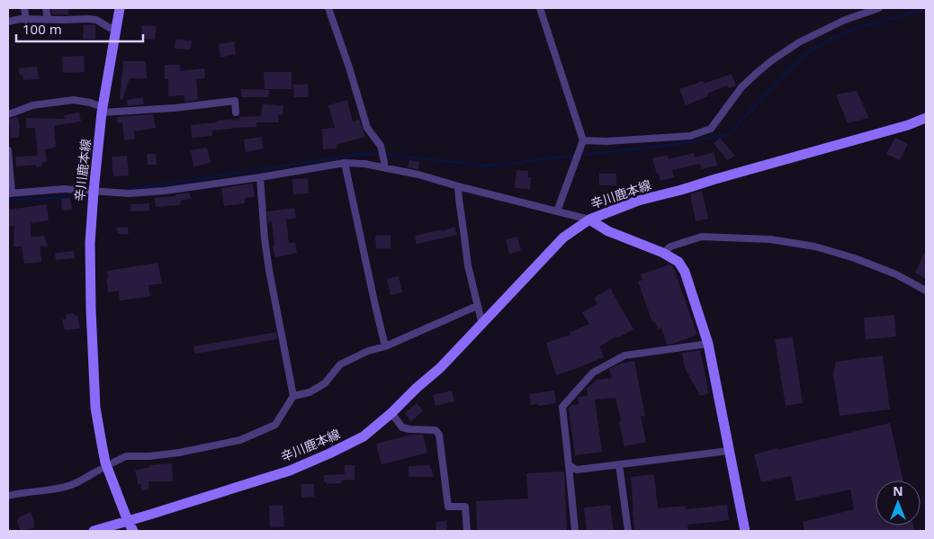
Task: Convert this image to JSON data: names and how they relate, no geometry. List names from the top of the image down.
{
  "streets": {
    "main road": ["辛川鹿本線"]
  },
  "scale_bar": "100 m",
  "north": "top"
}
